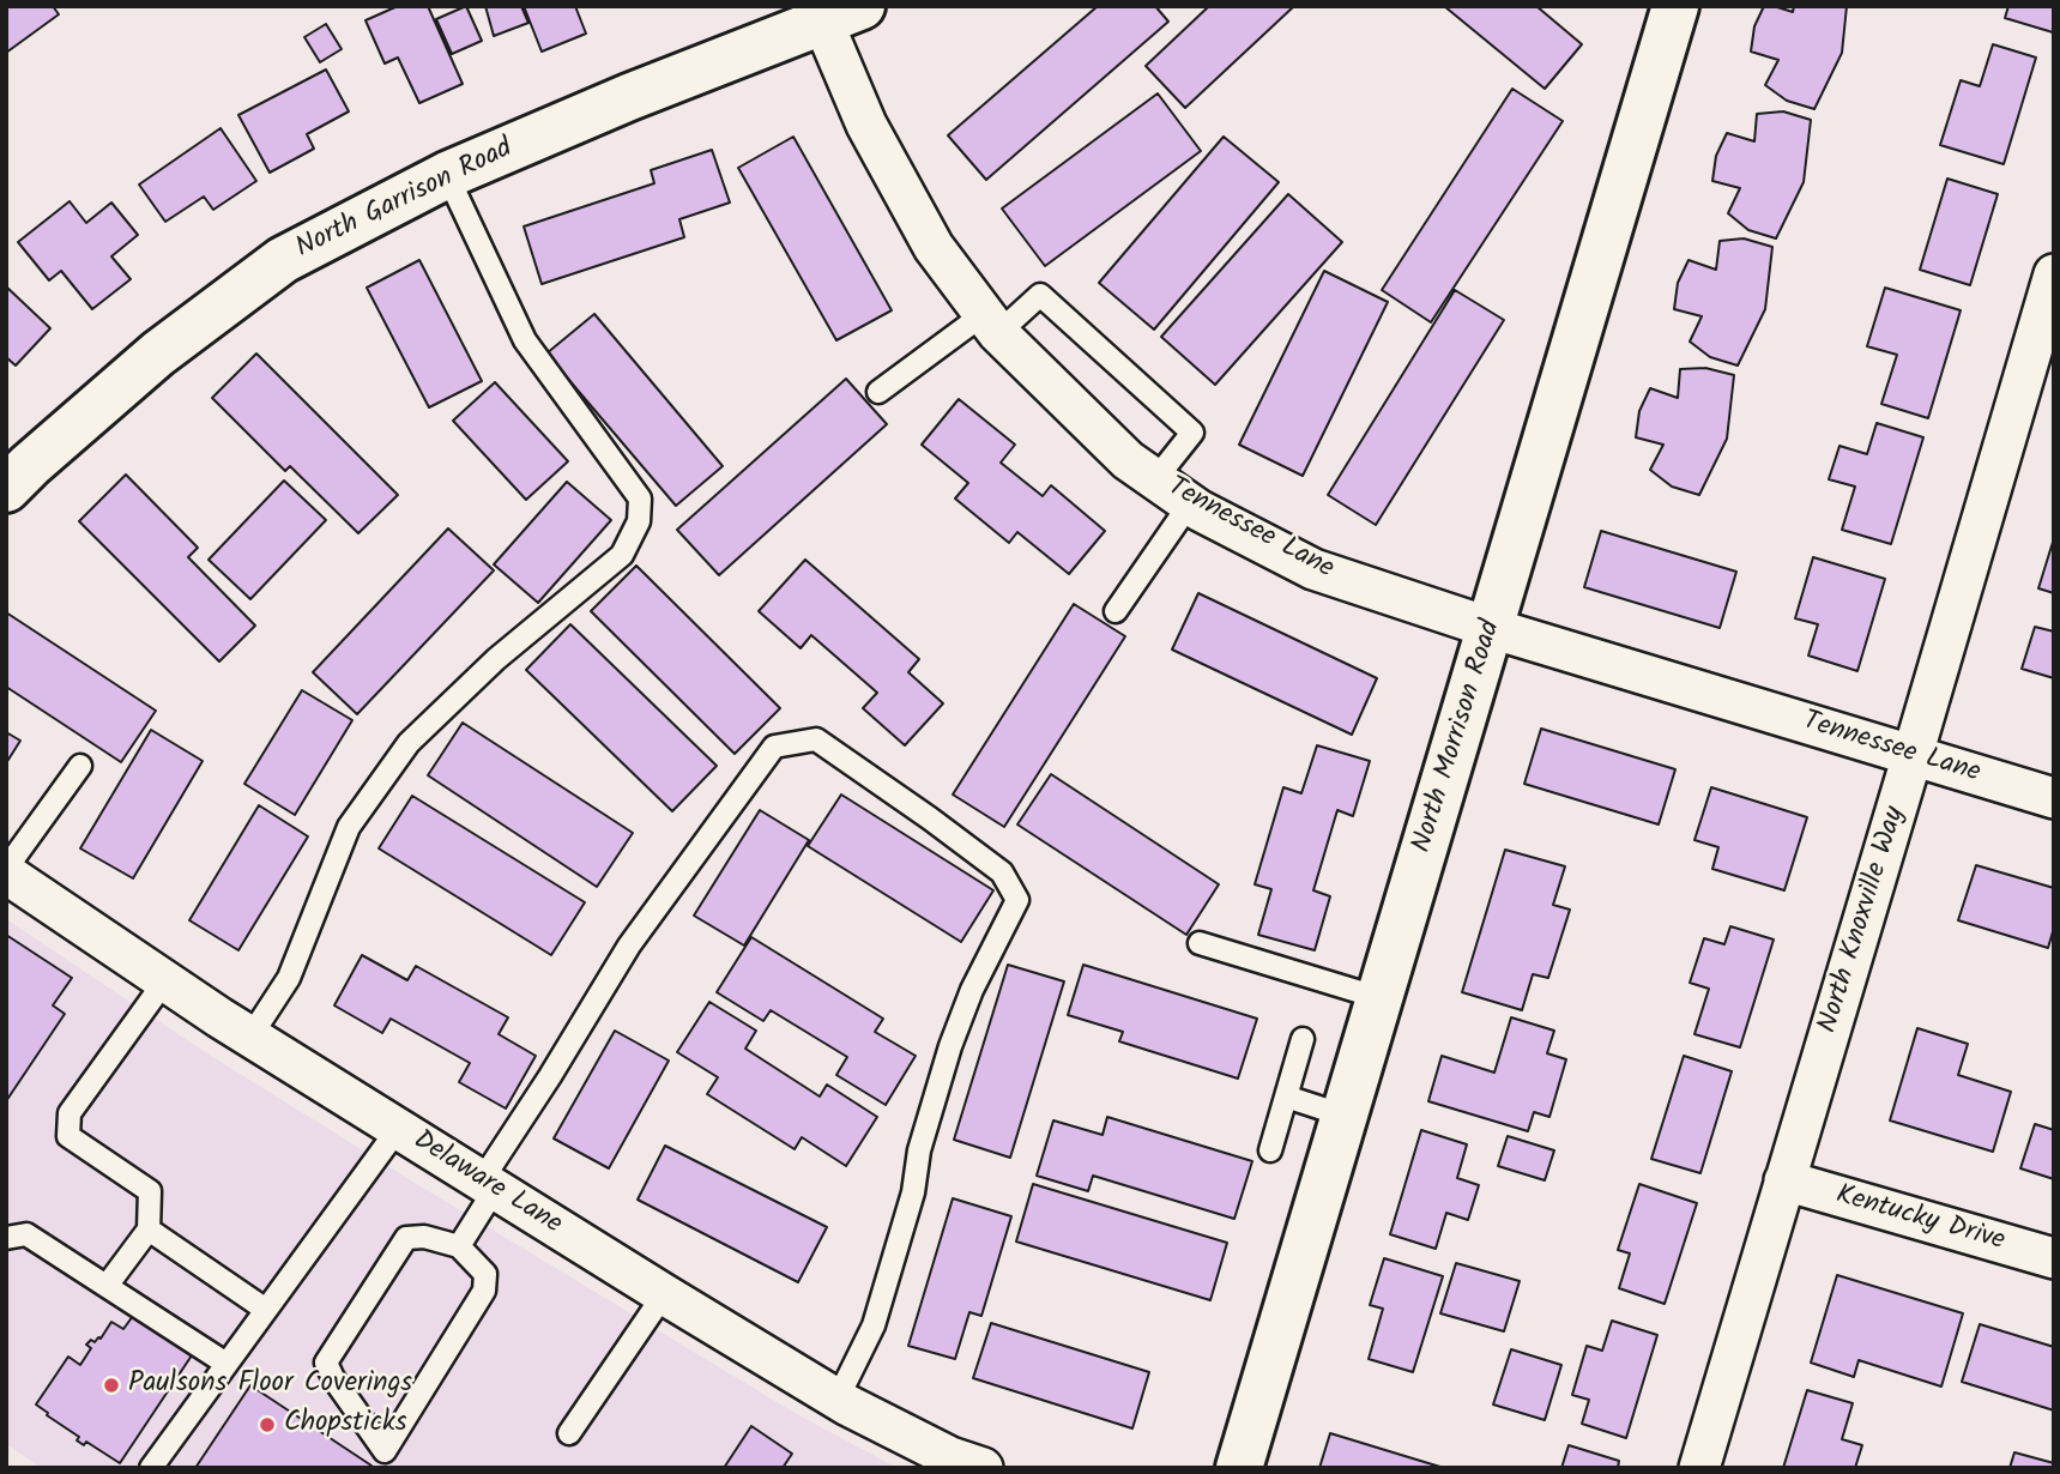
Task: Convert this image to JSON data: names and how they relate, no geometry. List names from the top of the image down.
{
  "streets": {
    "street": [
      "North Garrison Road",
      "Tennessee Lane",
      "North Morrison Road",
      "North Knoxville Way",
      "Delaware Lane",
      "Kentucky Drive"
    ]
  },
  "crossings": [
    ["North Garrison Road", "Tennessee Lane"],
    ["Tennessee Lane", "North Morrison Road"],
    ["Tennessee Lane", "North Knoxville Way"],
    ["North Knoxville Way", "Kentucky Drive"]
  ],
  "places": ["Paulsons Floor Coverings", "Chopsticks"]
}
